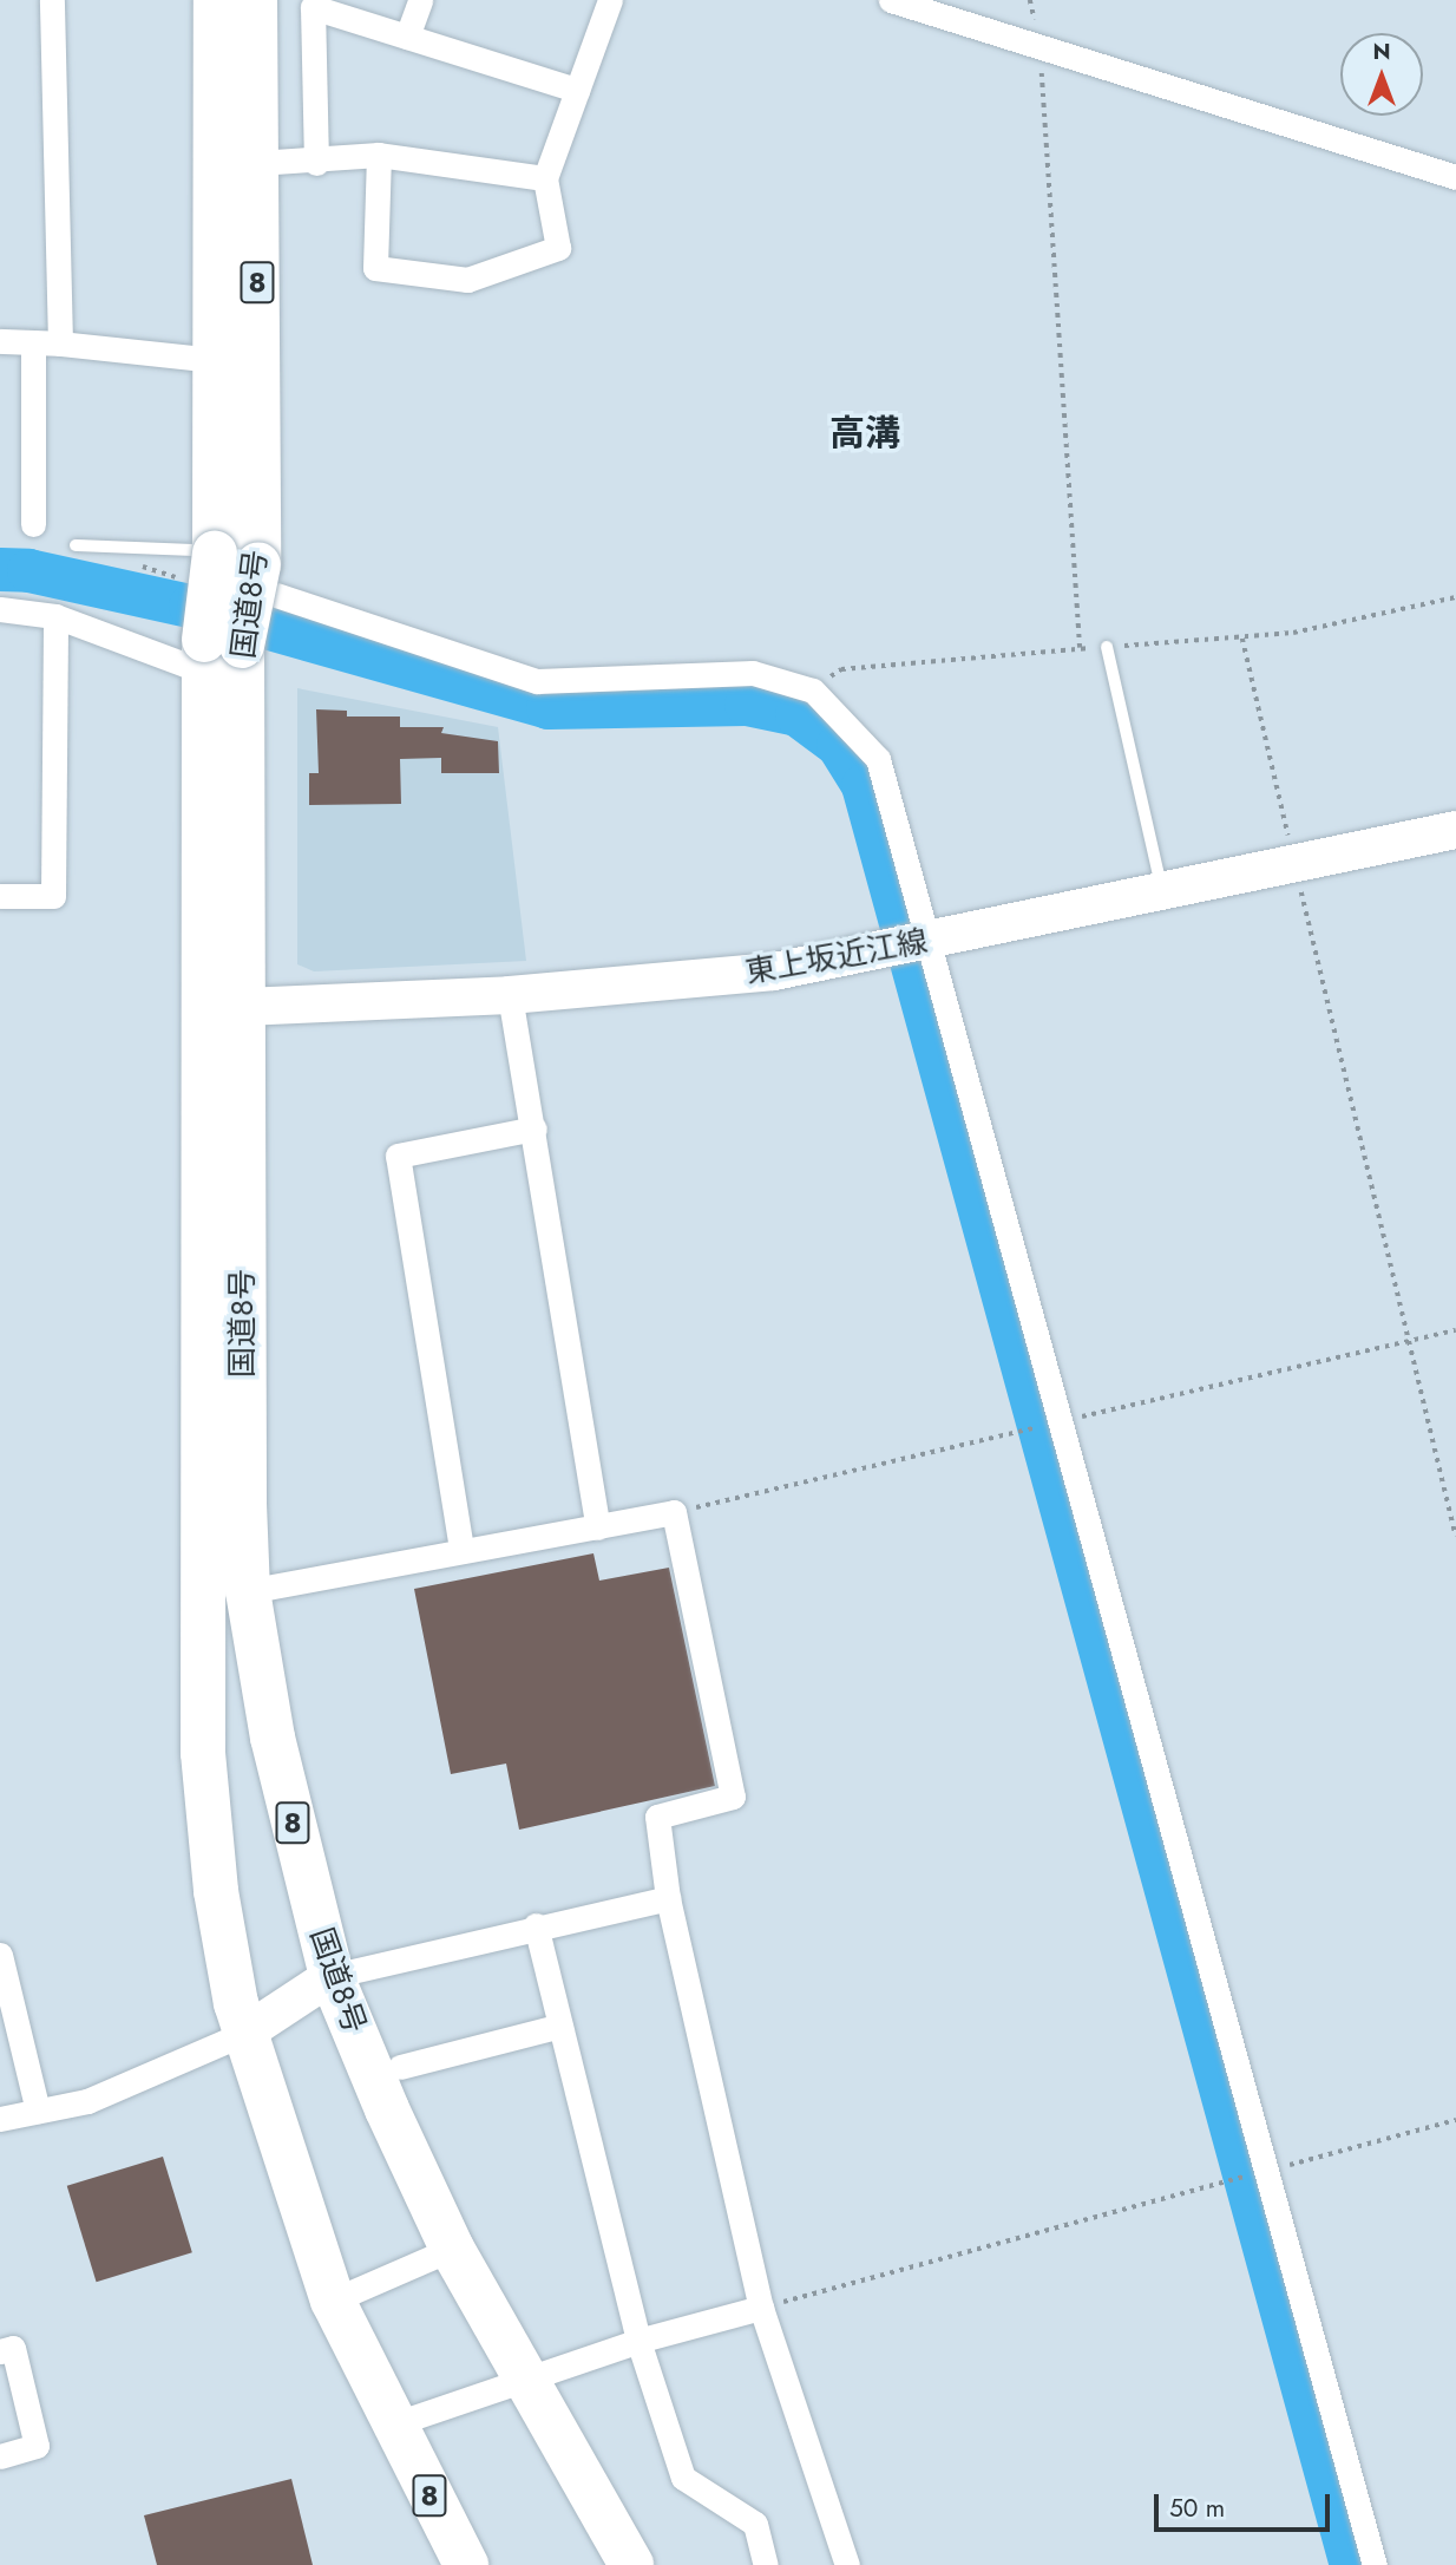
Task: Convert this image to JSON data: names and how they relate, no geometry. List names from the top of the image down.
{
  "streets": {
    "highway": ["8", "国道8号"],
    "main road": ["東上坂近江線"]
  },
  "crossings": [
    ["国道8号", "東上坂近江線"]
  ],
  "districts": ["高溝"],
  "scale_bar": "50 m",
  "north": "top"
}
